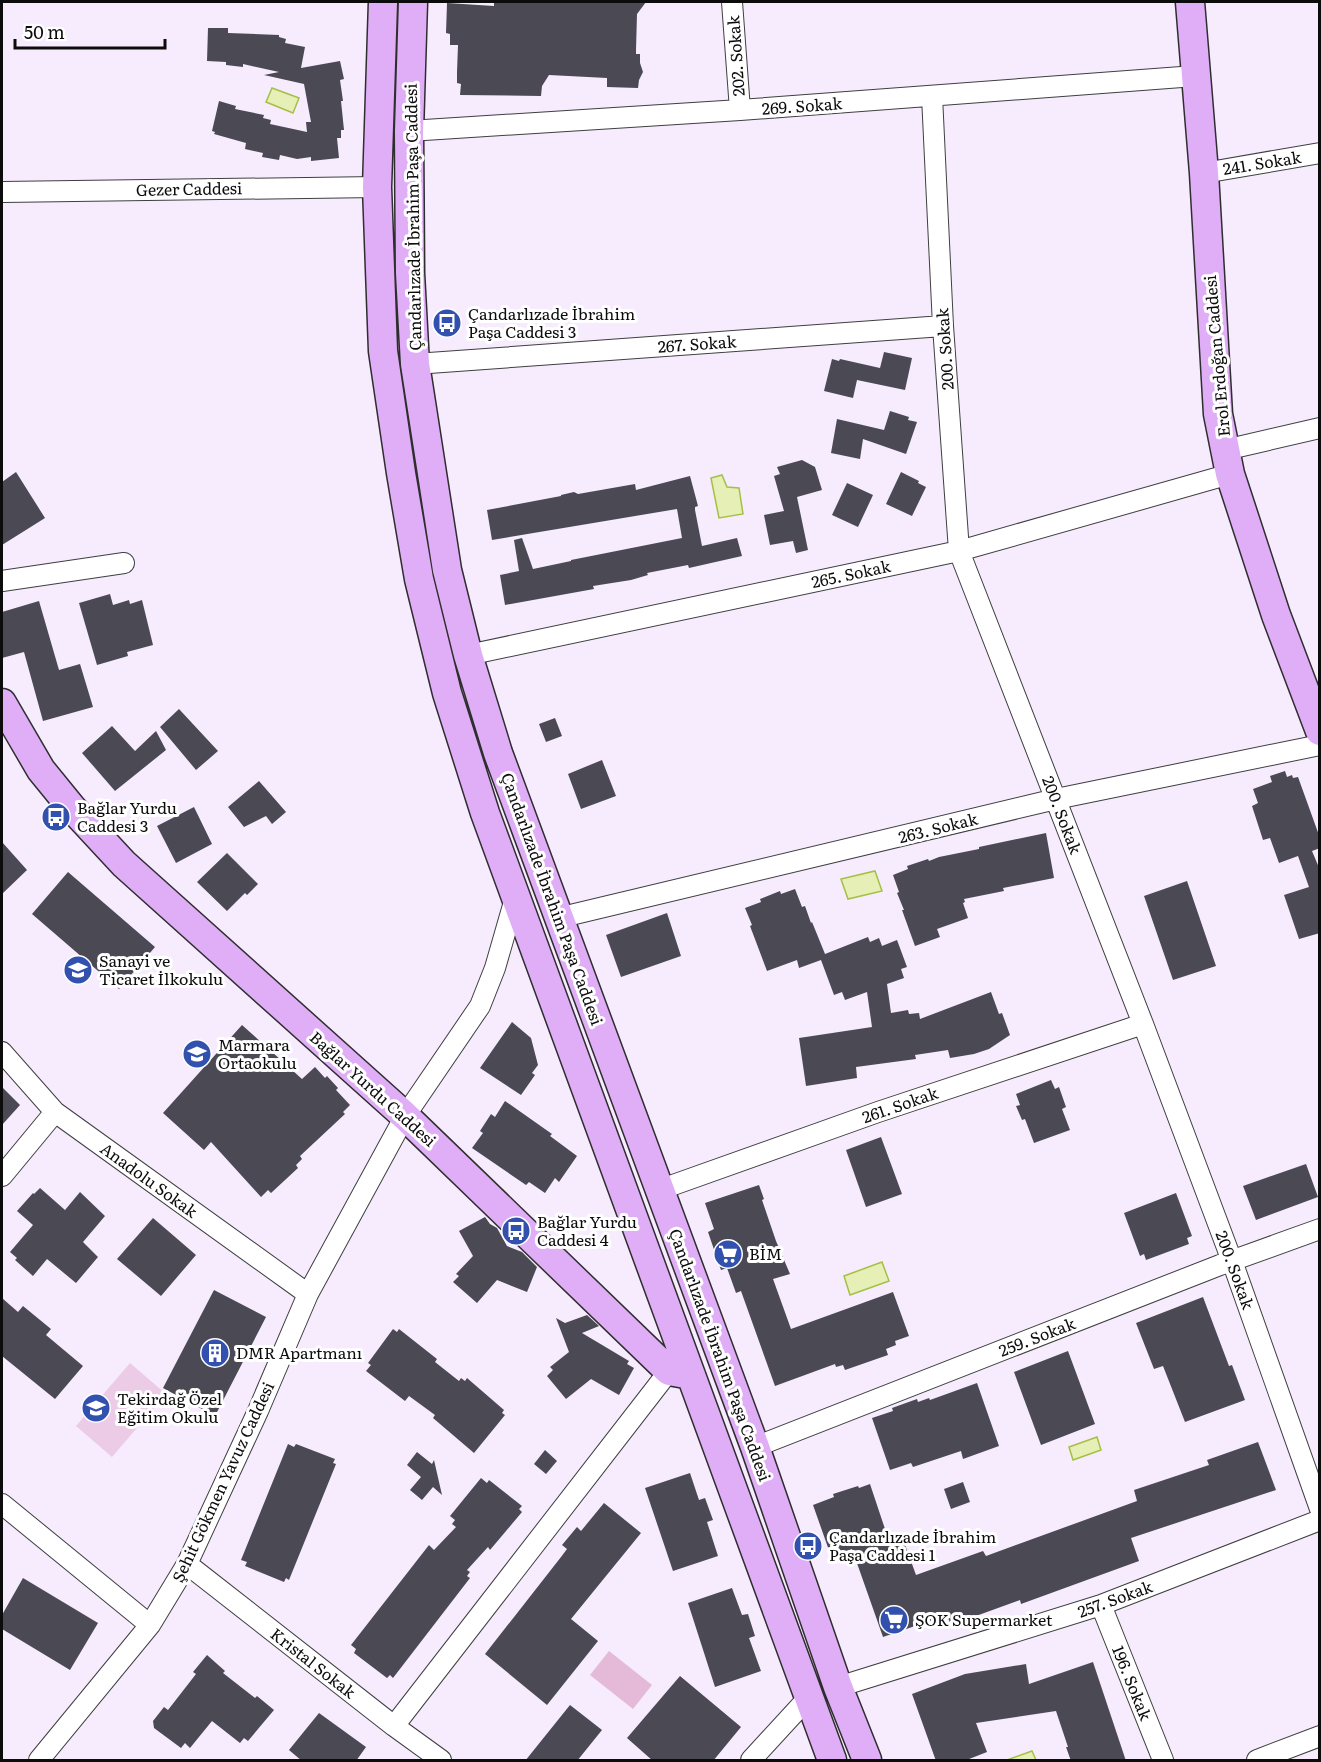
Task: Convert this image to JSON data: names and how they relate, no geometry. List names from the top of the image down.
{
  "streets": {
    "main road": ["Çandarlızade İbrahim Paşa Caddesi", "Erol Erdoğan Caddesi", "Bağlar Yurdu Caddesi"],
    "street": [
      "202. Sokak",
      "269. Sokak",
      "241. Sokak",
      "Gezer Caddesi",
      "267. Sokak",
      "200. Sokak",
      "265. Sokak",
      "263. Sokak",
      "261. Sokak",
      "Anadolu Sokak",
      "259. Sokak",
      "Şehit Gökmen Yavuz Caddesi",
      "257. Sokak",
      "Kristal Sokak",
      "196. Sokak"
    ]
  },
  "crossings": [
    ["202. Sokak", "269. Sokak"],
    ["269. Sokak", "Çandarlızade İbrahim Paşa Caddesi"],
    ["269. Sokak", "200. Sokak"],
    ["269. Sokak", "Erol Erdoğan Caddesi"],
    ["241. Sokak", "Erol Erdoğan Caddesi"],
    ["Gezer Caddesi", "Çandarlızade İbrahim Paşa Caddesi"],
    ["Çandarlızade İbrahim Paşa Caddesi", "267. Sokak"],
    ["Çandarlızade İbrahim Paşa Caddesi", "265. Sokak"],
    ["Çandarlızade İbrahim Paşa Caddesi", "263. Sokak"],
    ["Çandarlızade İbrahim Paşa Caddesi", "Bağlar Yurdu Caddesi"],
    ["Çandarlızade İbrahim Paşa Caddesi", "261. Sokak"],
    ["Çandarlızade İbrahim Paşa Caddesi", "259. Sokak"],
    ["Çandarlızade İbrahim Paşa Caddesi", "Şehit Gökmen Yavuz Caddesi"],
    ["Çandarlızade İbrahim Paşa Caddesi", "257. Sokak"],
    ["267. Sokak", "200. Sokak"],
    ["200. Sokak", "265. Sokak"],
    ["200. Sokak", "263. Sokak"],
    ["200. Sokak", "261. Sokak"],
    ["200. Sokak", "259. Sokak"],
    ["Erol Erdoğan Caddesi", "265. Sokak"],
    ["Bağlar Yurdu Caddesi", "Şehit Gökmen Yavuz Caddesi"],
    ["Anadolu Sokak", "Şehit Gökmen Yavuz Caddesi"],
    ["Şehit Gökmen Yavuz Caddesi", "Kristal Sokak"],
    ["257. Sokak", "196. Sokak"]
  ],
  "places": {
    "bus stop": [
      "Çandarlızade İbrahim Paşa Caddesi 3",
      "Bağlar Yurdu Caddesi 3",
      "Bağlar Yurdu Caddesi 4",
      "Çandarlızade İbrahim Paşa Caddesi 1"
    ],
    "school or university": ["Sanayi ve Ticaret İlkokulu", "Marmara Ortaokulu", "Tekirdağ Özel Eğitim Okulu"],
    "supermarket": ["BİM", "ŞOK Supermarket"],
    "building": ["DMR Apartmanı"]
  },
  "scale_bar": "50 m"
}
